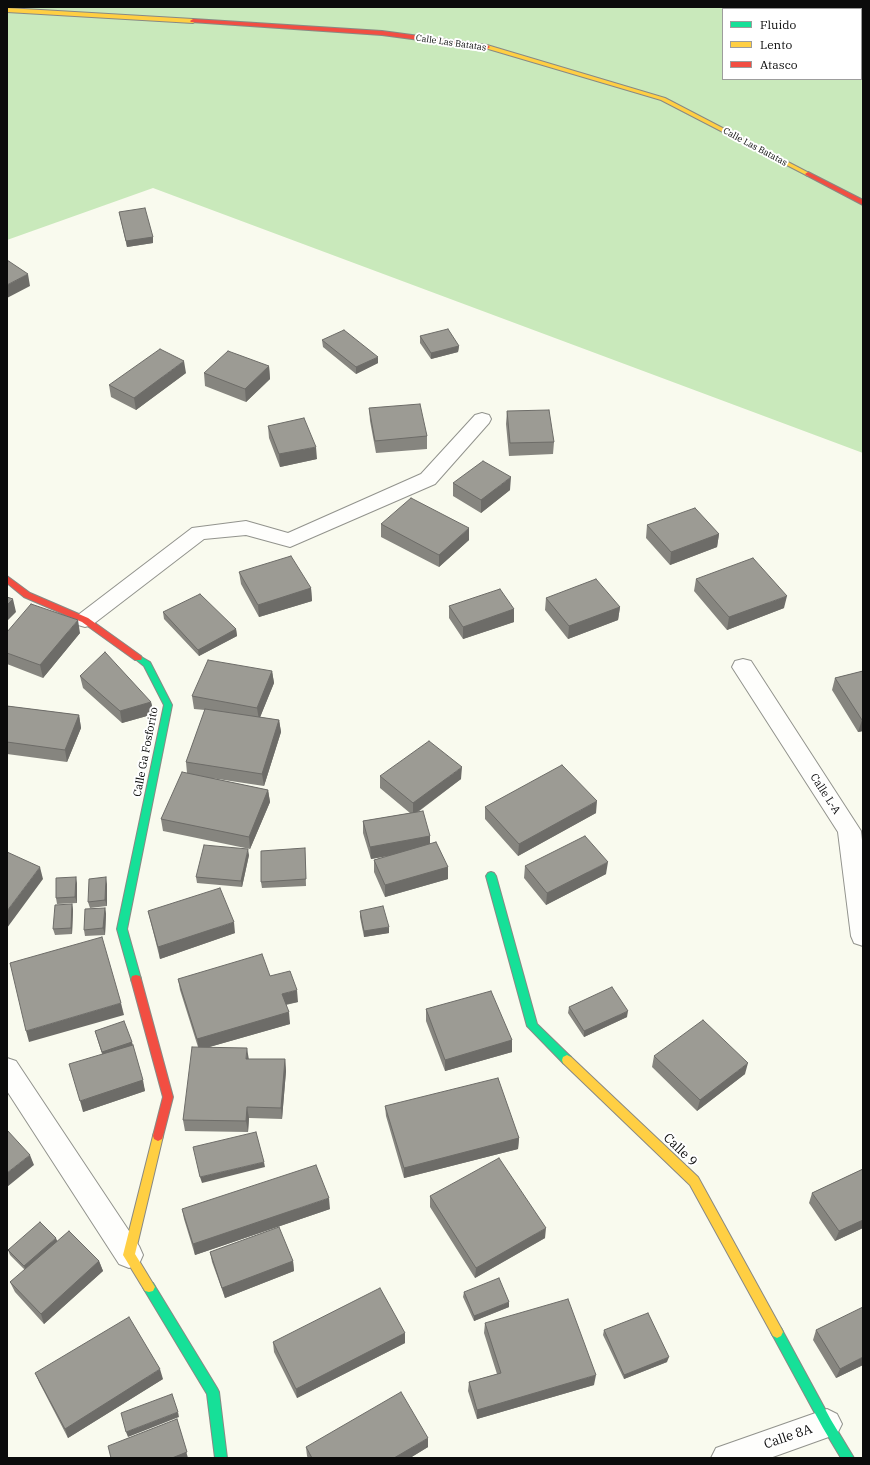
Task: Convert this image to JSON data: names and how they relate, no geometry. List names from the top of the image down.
{
  "streets": {
    "street": [
      "Calle Las Batatas",
      "Calle Ga Fosforito",
      "Calle L-A",
      "Calle 9",
      "Calle 8A"
    ]
  },
  "crossings": [
    ["Calle 9", "Calle 8A"]
  ],
  "legend": ["Fluido", "Lento", "Atasco"]
}
